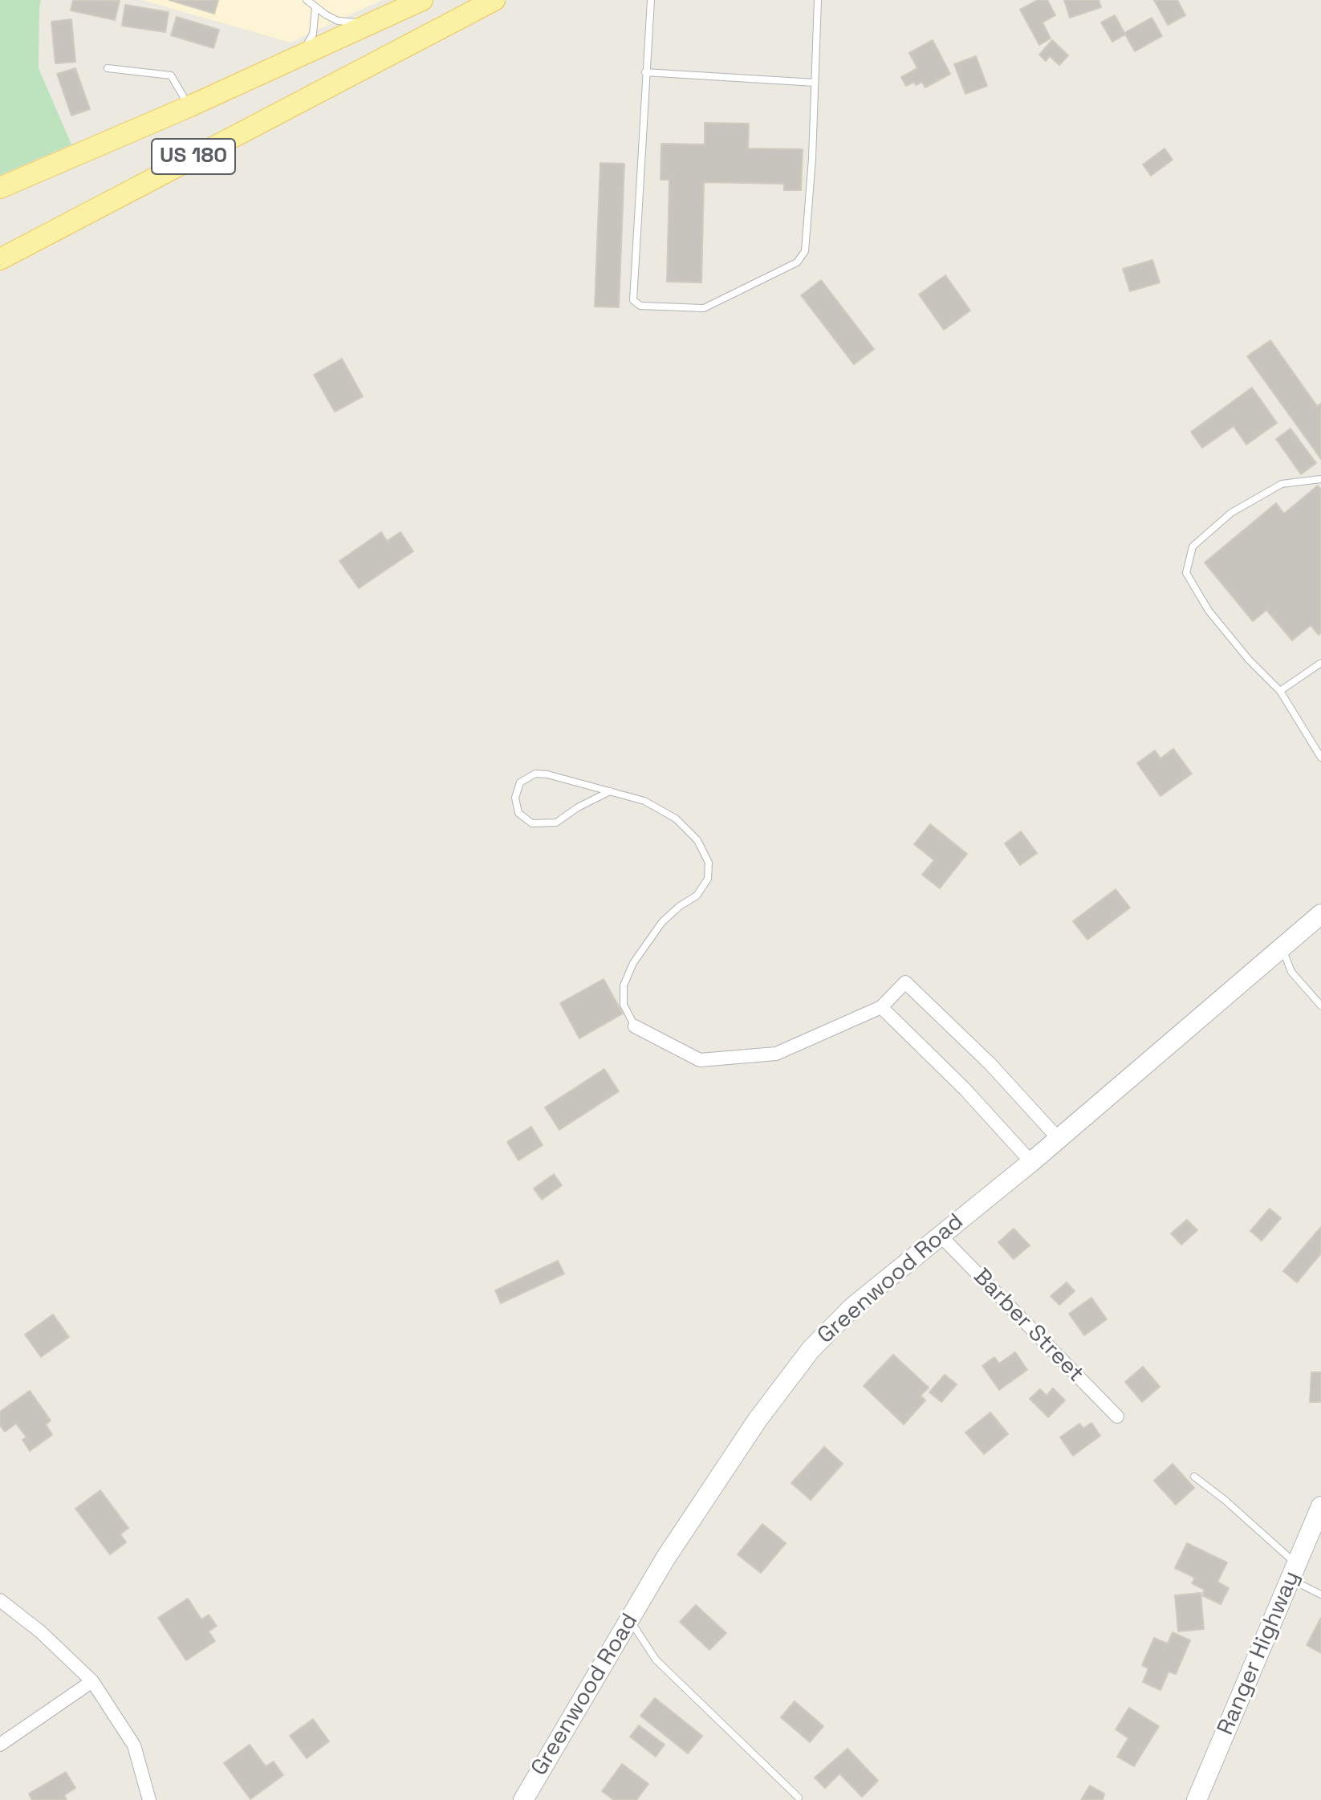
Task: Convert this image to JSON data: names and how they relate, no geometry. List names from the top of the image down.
{
  "streets": {
    "main road": ["US 180"],
    "street": ["Greenwood Road", "Barber Street", "Ranger Highway"]
  },
  "crossings": [
    ["Greenwood Road", "Barber Street"]
  ]
}
